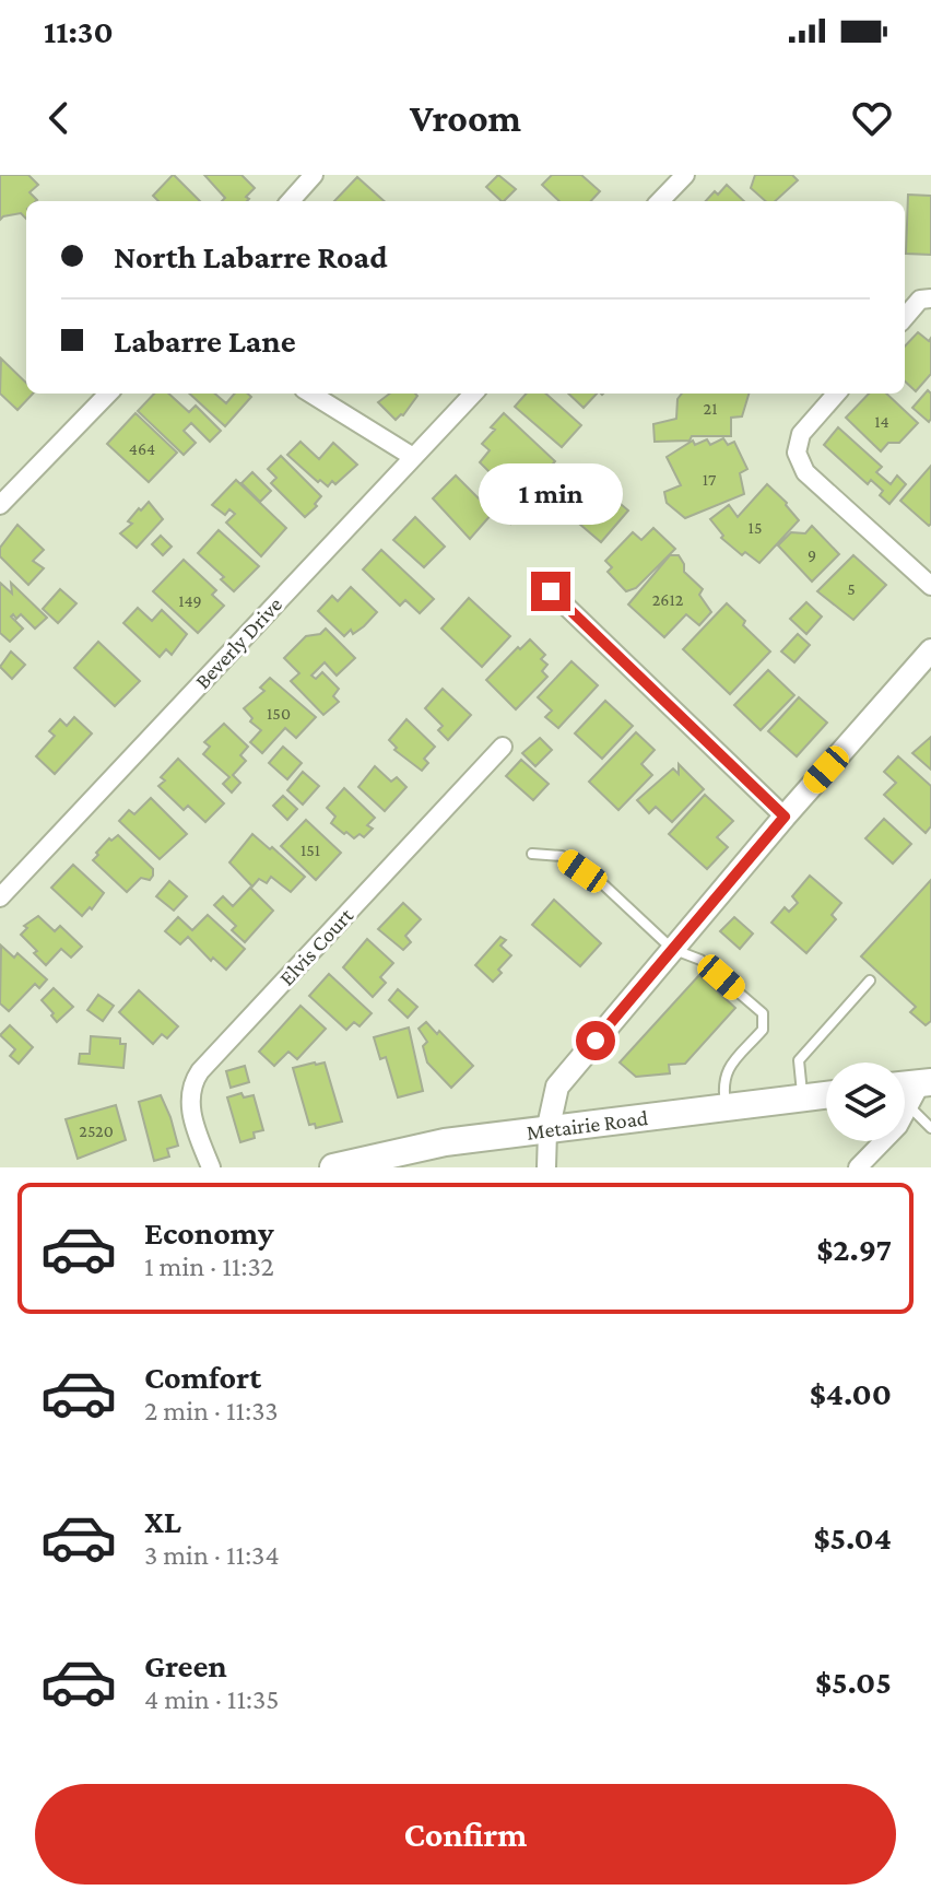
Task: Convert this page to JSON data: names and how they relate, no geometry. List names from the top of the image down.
{
  "streets": {
    "main road": ["Metairie Road"],
    "street": ["Beverly Drive", "Elvis Court"]
  },
  "house_numbers": [
    "21",
    "14",
    "464",
    "17",
    "15",
    "9",
    "5",
    "2612",
    "149",
    "150",
    "151",
    "2520"
  ],
  "page": {
    "status": "11:30",
    "header": "Vroom",
    "banner": ["North Labarre Road", "Labarre Lane"],
    "bubble": "1 min",
    "list": [
      {
        "name": "Economy",
        "note": "1 min · 11:32",
        "value": "$2.97"
      },
      {
        "name": "Comfort",
        "note": "2 min · 11:33",
        "value": "$4.00"
      },
      {
        "name": "XL",
        "note": "3 min · 11:34",
        "value": "$5.04"
      },
      {
        "name": "Green",
        "note": "4 min · 11:35",
        "value": "$5.05"
      }
    ],
    "buttons": "Confirm"
  }
}
